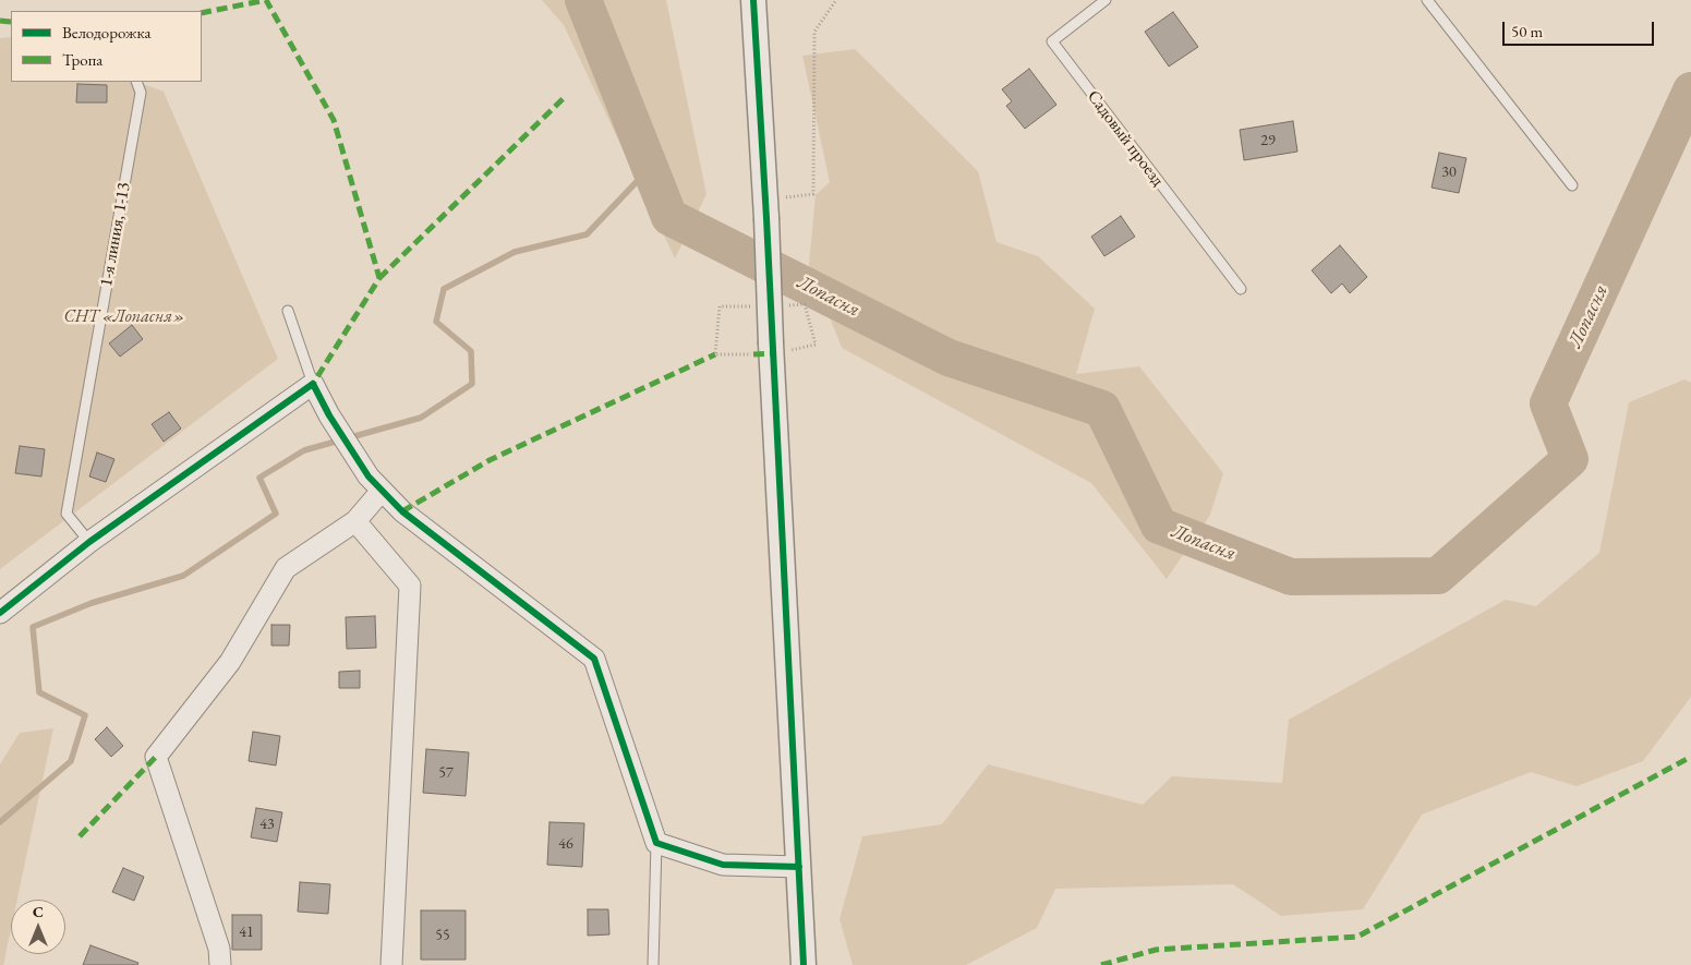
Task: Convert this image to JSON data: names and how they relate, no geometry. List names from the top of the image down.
{
  "streets": {
    "lane": ["Садовый проезд", "1-я линия, 1-13"]
  },
  "water": ["Лопасня"],
  "parks": ["СНТ «Лопасня»"],
  "house_numbers": [
    "29",
    "30",
    "57",
    "43",
    "46",
    "41",
    "55"
  ],
  "legend": ["Велодорожка", "Тропа"],
  "scale_bar": "50 m",
  "north": "top"
}
